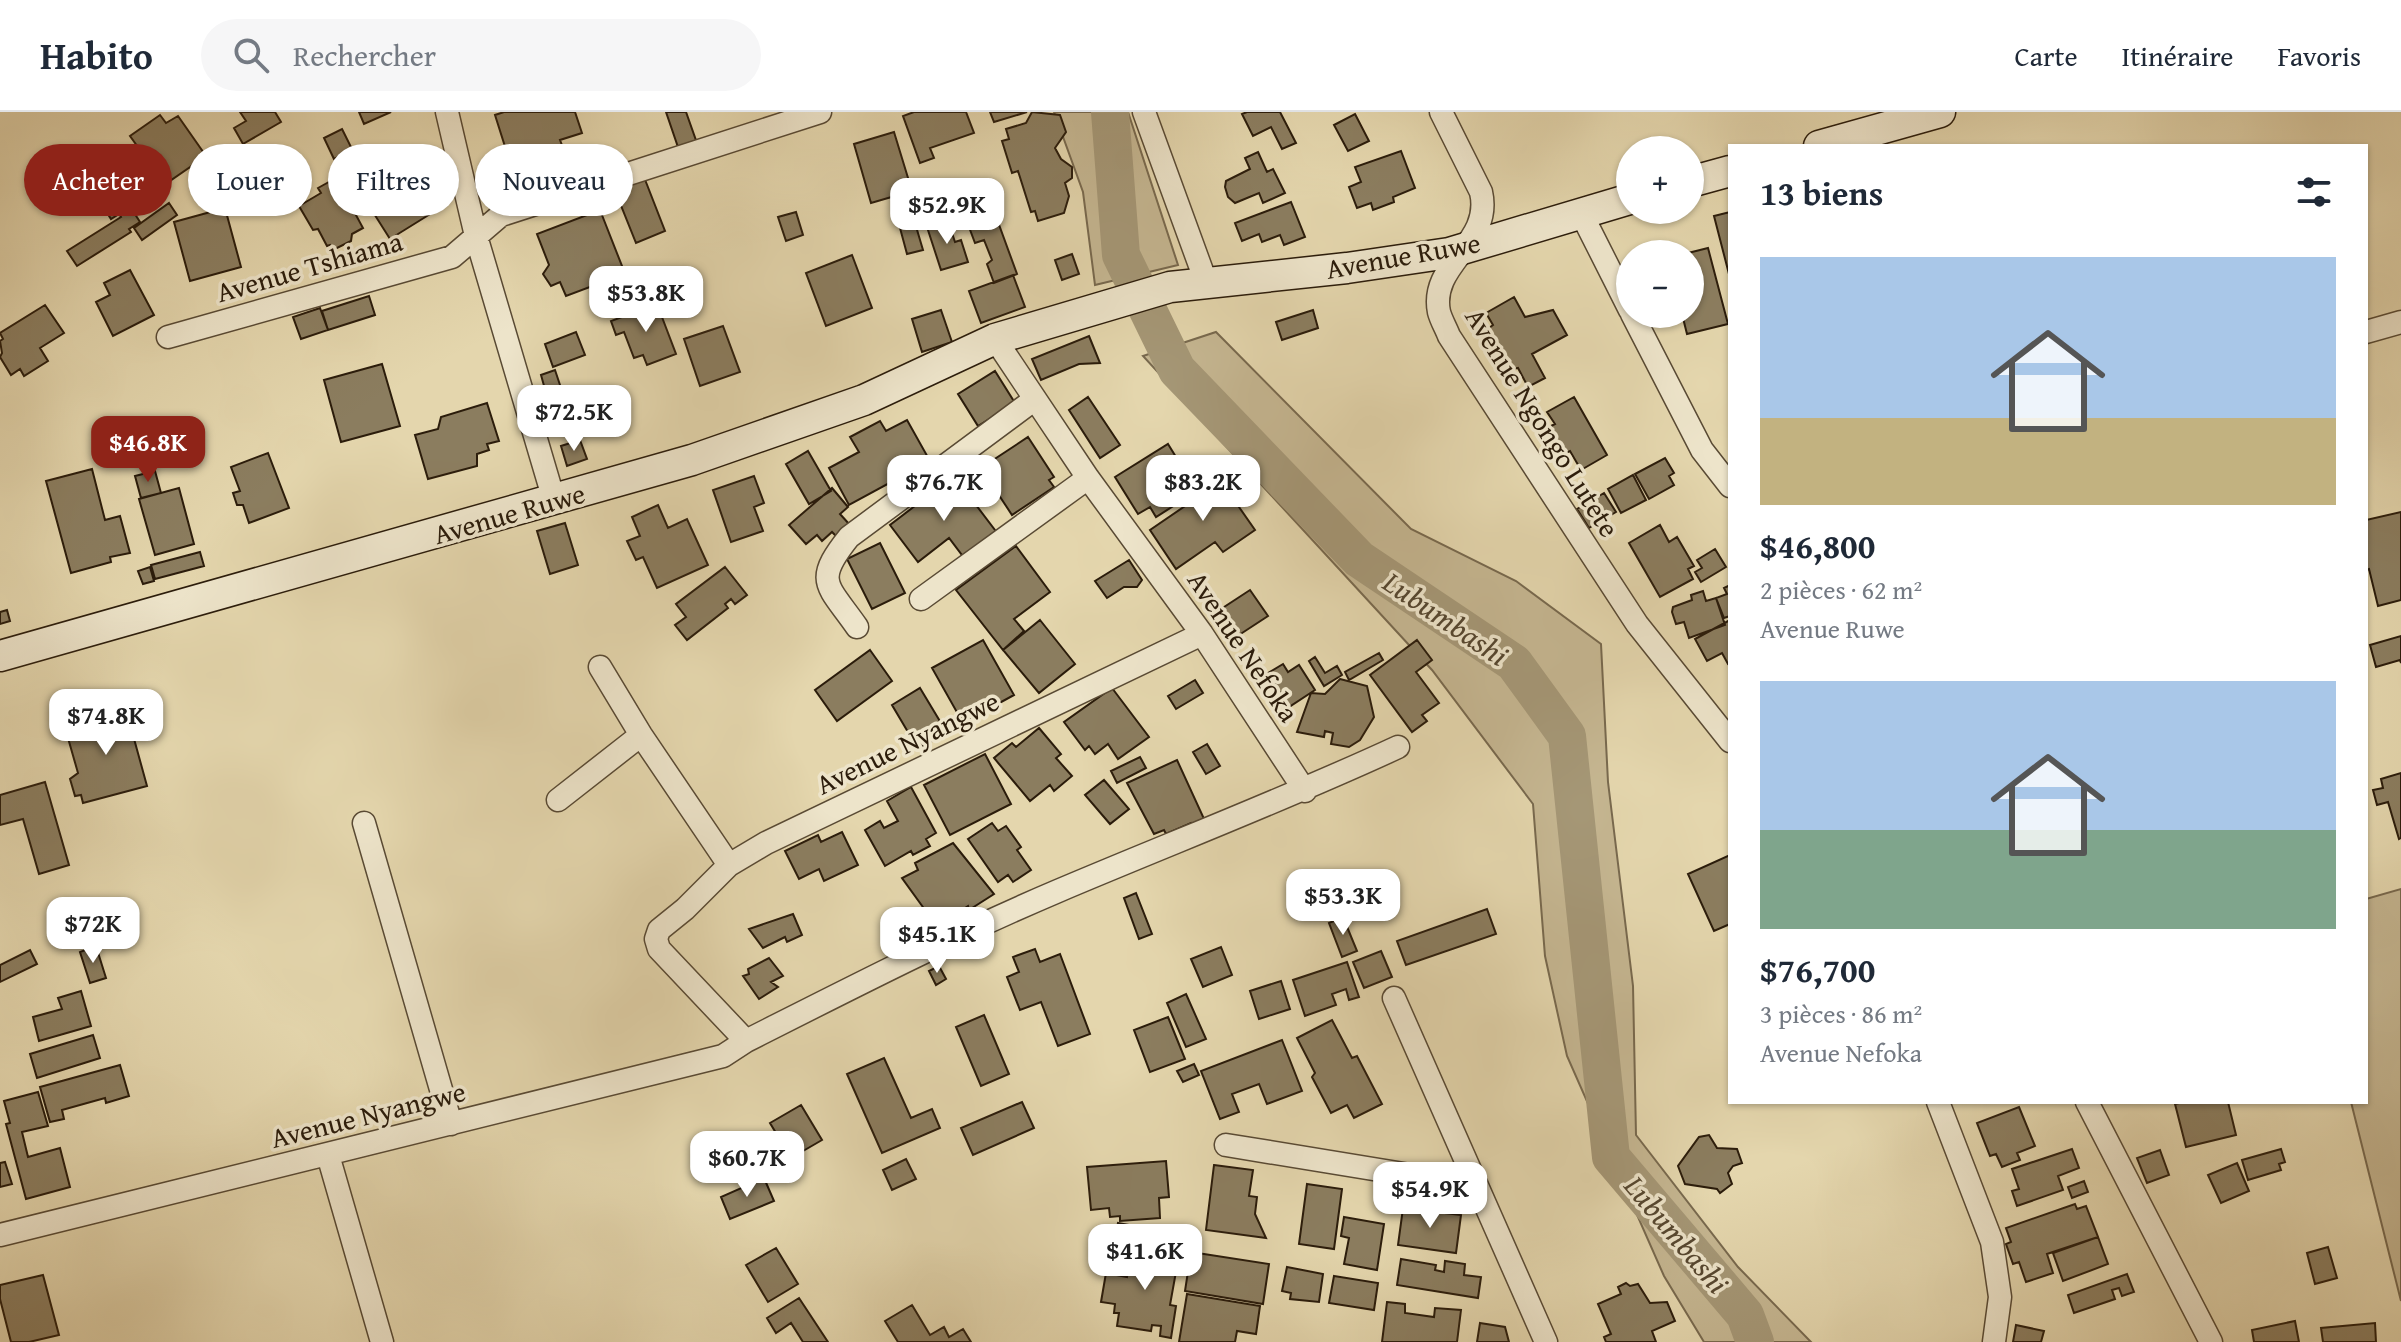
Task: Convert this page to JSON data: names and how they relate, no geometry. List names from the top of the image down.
{
  "streets": {
    "street": [
      "Avenue Ruwe",
      "Avenue Tshiama",
      "Avenue Ngongo Lutete",
      "Avenue Nefoka",
      "Avenue Nyangwe"
    ]
  },
  "crossings": [
    ["Avenue Ruwe", "Avenue Ngongo Lutete"],
    ["Avenue Ruwe", "Avenue Nefoka"],
    ["Avenue Nefoka", "Avenue Nyangwe"]
  ],
  "water": ["Lubumbashi"],
  "page": {
    "header": "Habito",
    "search": "Rechercher",
    "nav": ["Carte", "Itinéraire", "Favoris"],
    "map_buttons": ["+", "−"],
    "chip": [
      "Acheter",
      "Louer",
      "Filtres",
      "Nouveau"
    ],
    "heading": "13 biens",
    "price": [
      "$52.9K",
      "$53.8K",
      "$72.5K",
      "$46.8K",
      "$76.7K",
      "$83.2K",
      "$74.8K",
      "$53.3K",
      "$72K",
      "$45.1K",
      "$60.7K",
      "$54.9K",
      "$41.6K"
    ],
    "list": [
      {
        "name": "$46,800",
        "note": "2 pièces · 62 m² · Avenue Ruwe"
      },
      {
        "name": "$76,700",
        "note": "3 pièces · 86 m² · Avenue Nefoka"
      }
    ]
  }
}
